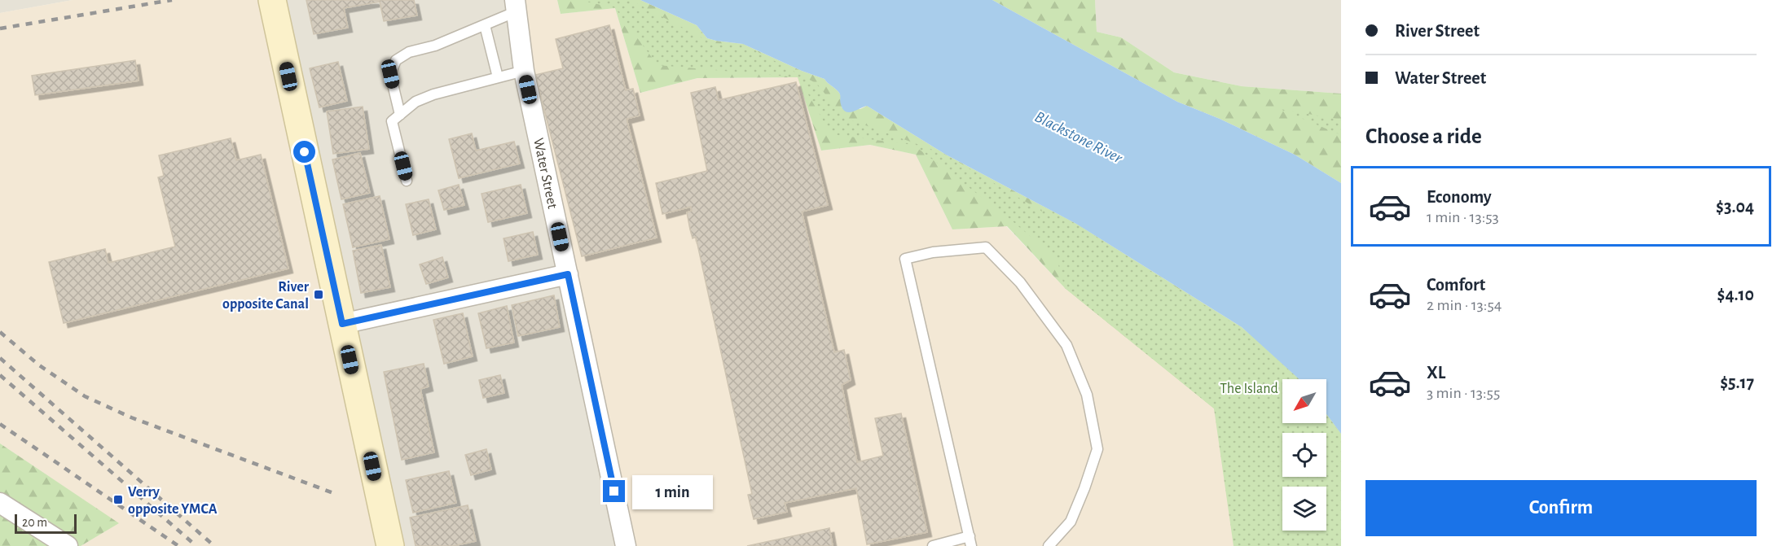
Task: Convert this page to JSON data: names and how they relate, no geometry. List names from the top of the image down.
{
  "streets": {
    "street": ["Water Street"]
  },
  "water": ["Blackstone River"],
  "parks": ["The Island"],
  "places": {
    "transit": ["River opposite Canal", "Verry opposite YMCA"]
  },
  "scale_bar": "20 m",
  "north": "bottom left",
  "page": {
    "banner": ["River Street", "Water Street"],
    "heading": "Choose a ride",
    "list": [
      {
        "name": "Economy",
        "note": "1 min · 13:53",
        "value": "$3.04"
      },
      {
        "name": "Comfort",
        "note": "2 min · 13:54",
        "value": "$4.10"
      },
      {
        "name": "XL",
        "note": "3 min · 13:55",
        "value": "$5.17"
      }
    ],
    "buttons": "Confirm",
    "bubble": "1 min",
    "scale": "20 m"
  }
}
